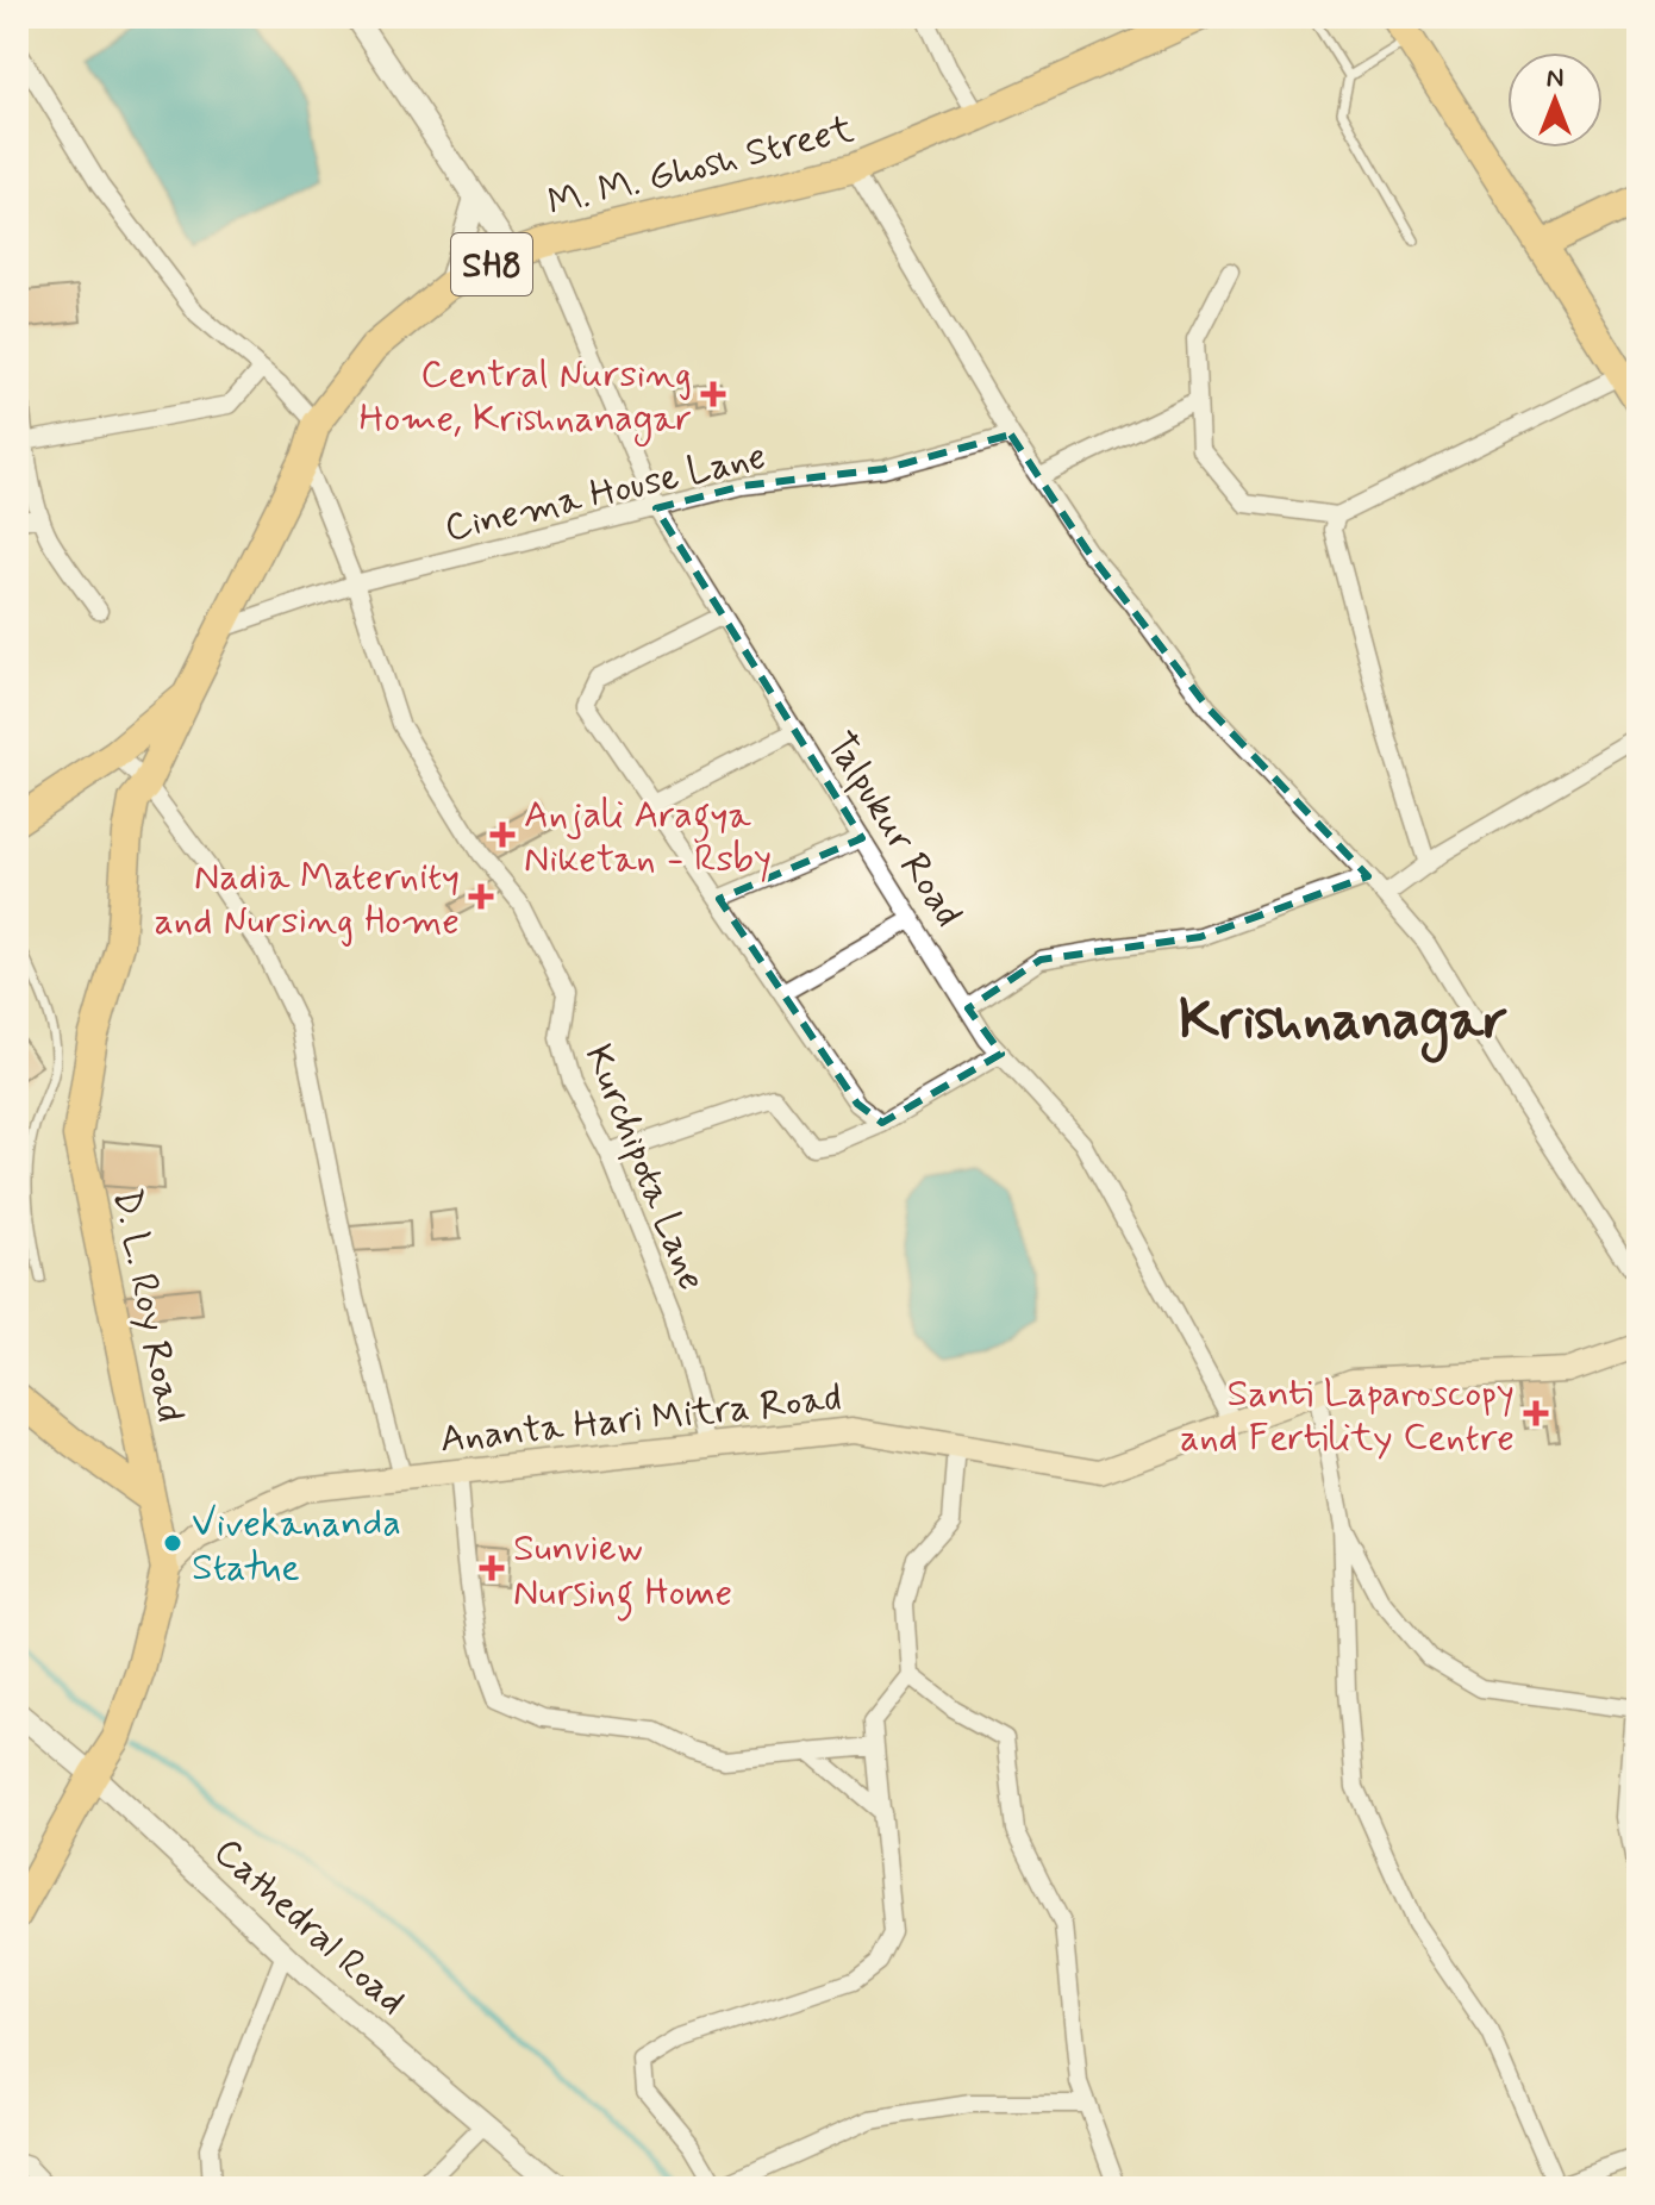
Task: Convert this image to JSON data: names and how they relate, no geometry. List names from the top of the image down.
{
  "streets": {
    "main road": [
      "M. M. Ghosh Street",
      "SH8",
      "D. L. Roy Road",
      "Ananta Hari Mitra Road"
    ],
    "street": [
      "Cinema House Lane",
      "Talpukur Road",
      "Kurchipota Lane",
      "Cathedral Road"
    ]
  },
  "crossings": [
    ["M. M. Ghosh Street", "Cinema House Lane"],
    ["M. M. Ghosh Street", "Talpukur Road"],
    ["M. M. Ghosh Street", "Kurchipota Lane"],
    ["M. M. Ghosh Street", "D. L. Roy Road"],
    ["Cinema House Lane", "Talpukur Road"],
    ["Cinema House Lane", "Kurchipota Lane"],
    ["Talpukur Road", "Ananta Hari Mitra Road"],
    ["Kurchipota Lane", "Ananta Hari Mitra Road"],
    ["D. L. Roy Road", "Ananta Hari Mitra Road"],
    ["D. L. Roy Road", "Cathedral Road"]
  ],
  "districts": ["Krishnanagar"],
  "places": {
    "health": [
      "Central Nursing Home, Krishnanagar",
      "Anjali Aragya Niketan - Rsby",
      "Nadia Maternity and Nursing Home",
      "Santi Laparoscopy and Fertility Centre",
      "Sunview Nursing Home"
    ],
    "other": ["Vivekananda Statue"]
  },
  "north": "top"
}
